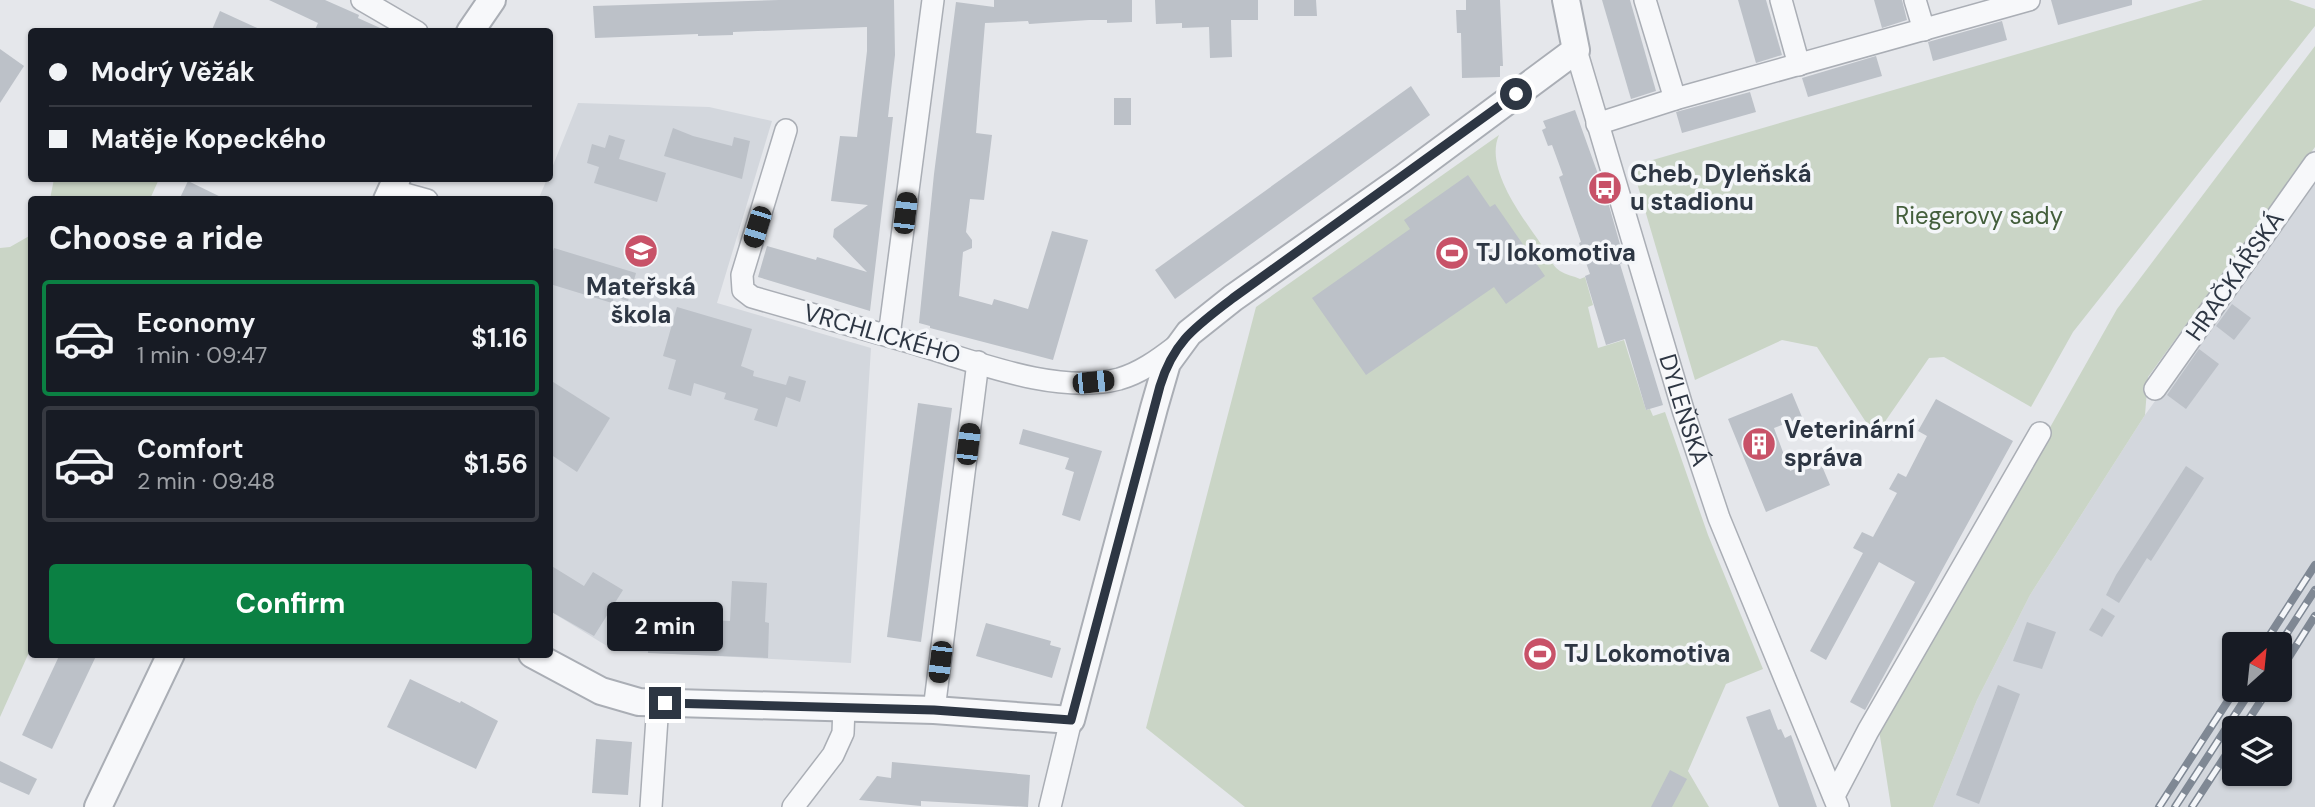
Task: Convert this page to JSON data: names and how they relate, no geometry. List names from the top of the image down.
{
  "streets": {
    "street": ["HRAČKÁŘSKÁ", "VRCHLICKÉHO", "DYLEŇSKÁ"]
  },
  "parks": ["Riegerovy sady"],
  "places": {
    "bus stop": ["Cheb, Dyleňská u stadionu"],
    "school or university": ["Mateřská škola"],
    "sports": ["TJ lokomotiva", "TJ Lokomotiva"],
    "building": ["Veterinární správa"]
  },
  "north": "top right",
  "page": {
    "banner": ["Modrý Věžák", "Matěje Kopeckého"],
    "heading": "Choose a ride",
    "list": [
      {
        "name": "Economy",
        "note": "1 min · 09:47",
        "value": "$1.16"
      },
      {
        "name": "Comfort",
        "note": "2 min · 09:48",
        "value": "$1.56"
      }
    ],
    "buttons": "Confirm",
    "bubble": "2 min"
  }
}
